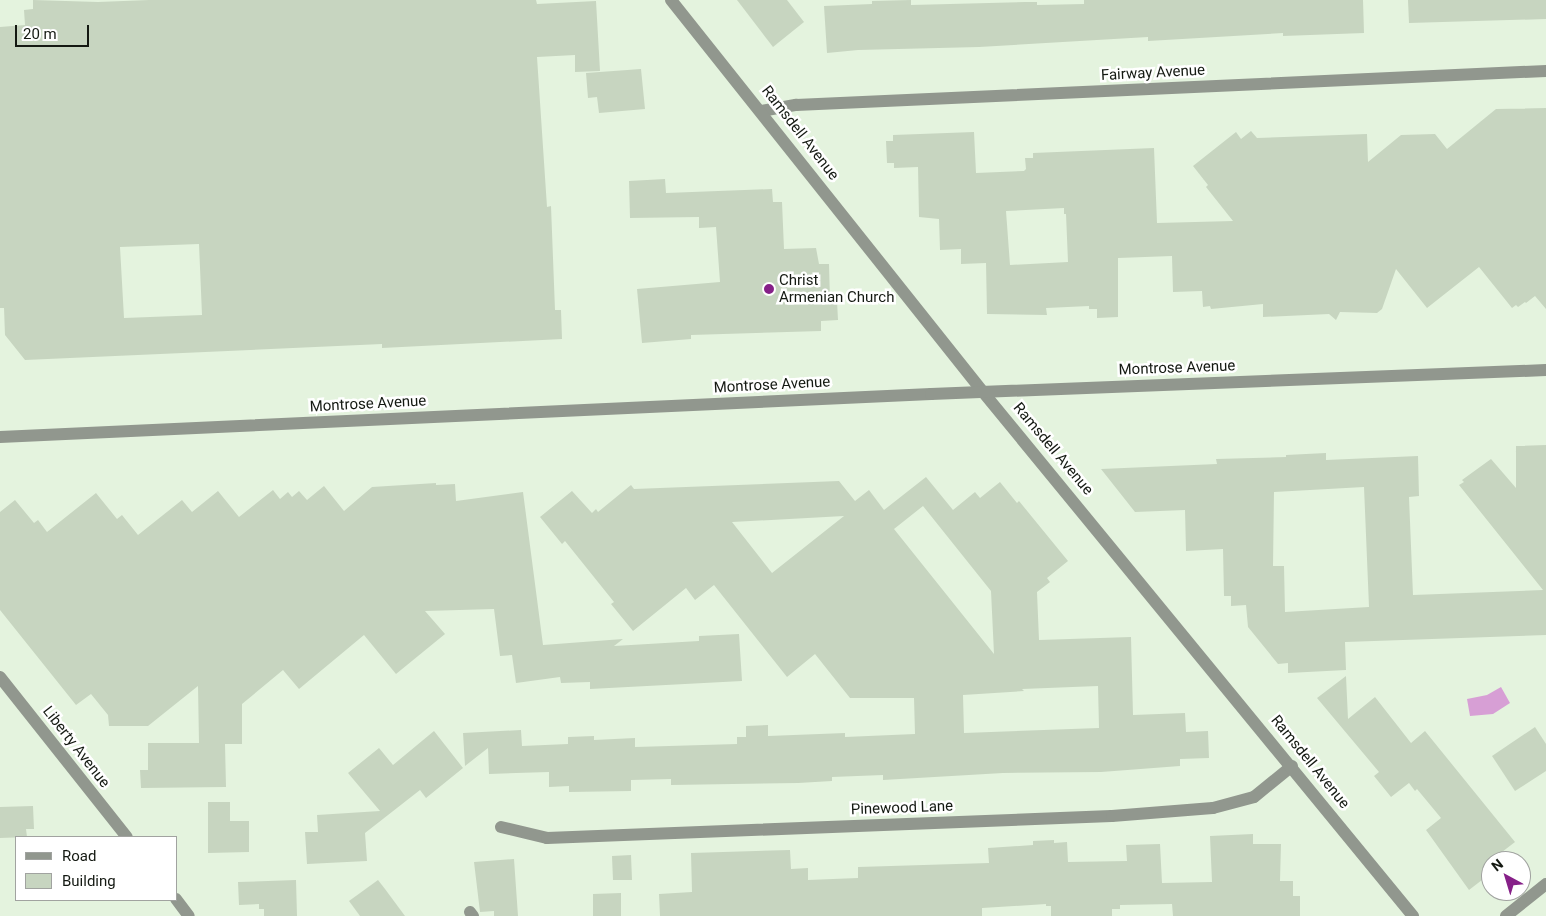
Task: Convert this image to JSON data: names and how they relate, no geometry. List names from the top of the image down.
{
  "streets": {
    "street": [
      "Fairway Avenue",
      "Ramsdell Avenue",
      "Montrose Avenue",
      "Liberty Avenue",
      "Pinewood Lane"
    ]
  },
  "crossings": [
    ["Fairway Avenue", "Ramsdell Avenue"],
    ["Ramsdell Avenue", "Montrose Avenue"],
    ["Ramsdell Avenue", "Pinewood Lane"]
  ],
  "places": ["Christ Armenian Church"],
  "legend": ["Road", "Building"],
  "scale_bar": "20 m",
  "north": "top left"
}
